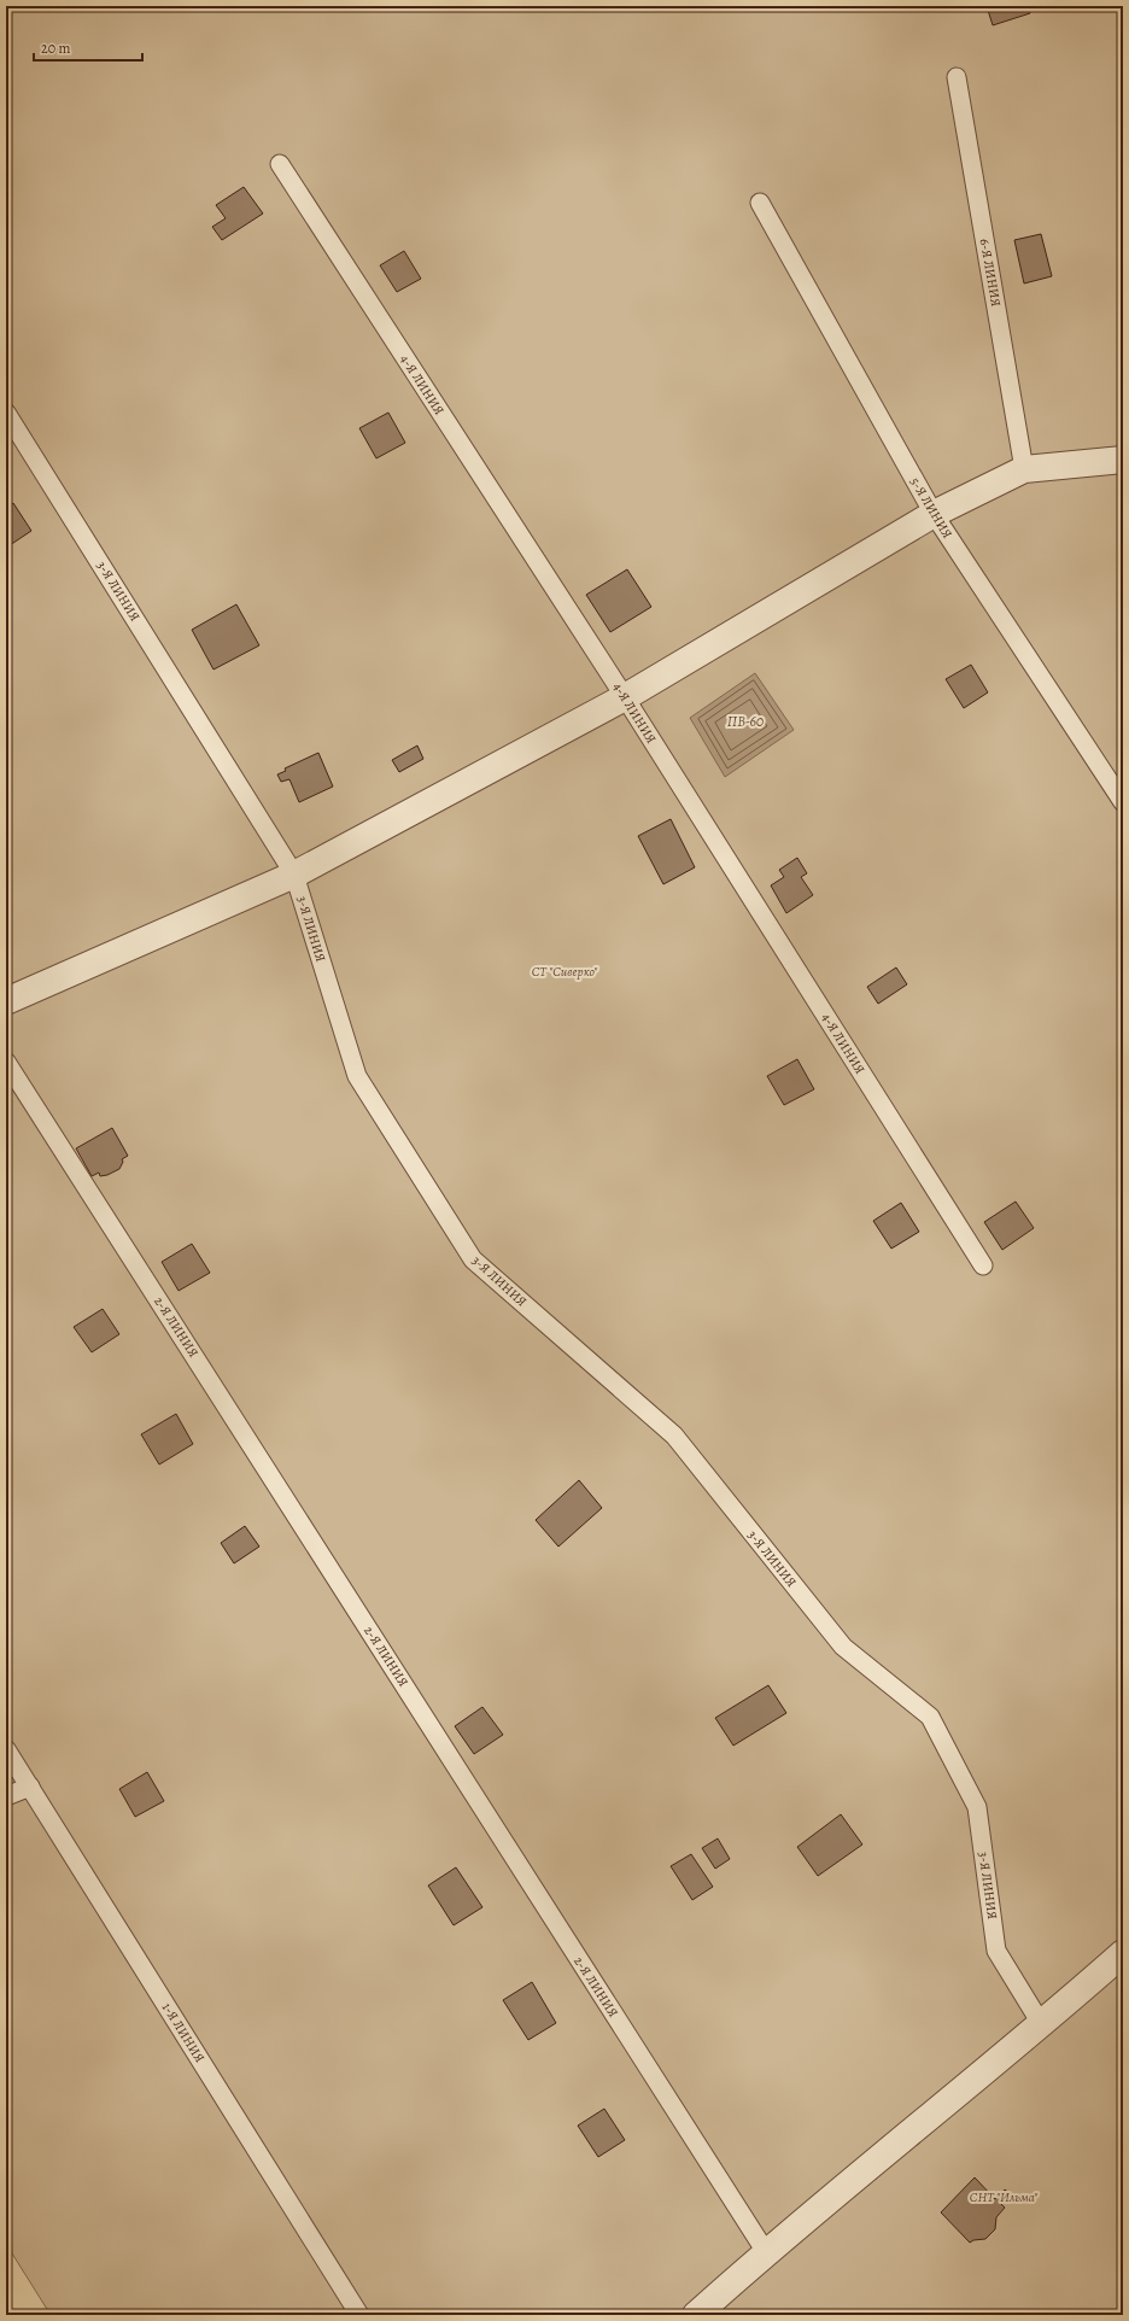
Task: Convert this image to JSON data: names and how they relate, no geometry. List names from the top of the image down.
{
  "streets": {
    "lane": [
      "6-Я ЛИНИЯ",
      "4-Я ЛИНИЯ",
      "5-Я ЛИНИЯ",
      "3-Я ЛИНИЯ",
      "2-Я ЛИНИЯ",
      "1-Я ЛИНИЯ"
    ]
  },
  "water": ["ПВ-60"],
  "parks": ["СТ \"Сиверко\"", "СНТ \"Ильма\""],
  "scale_bar": "20 m"
}
